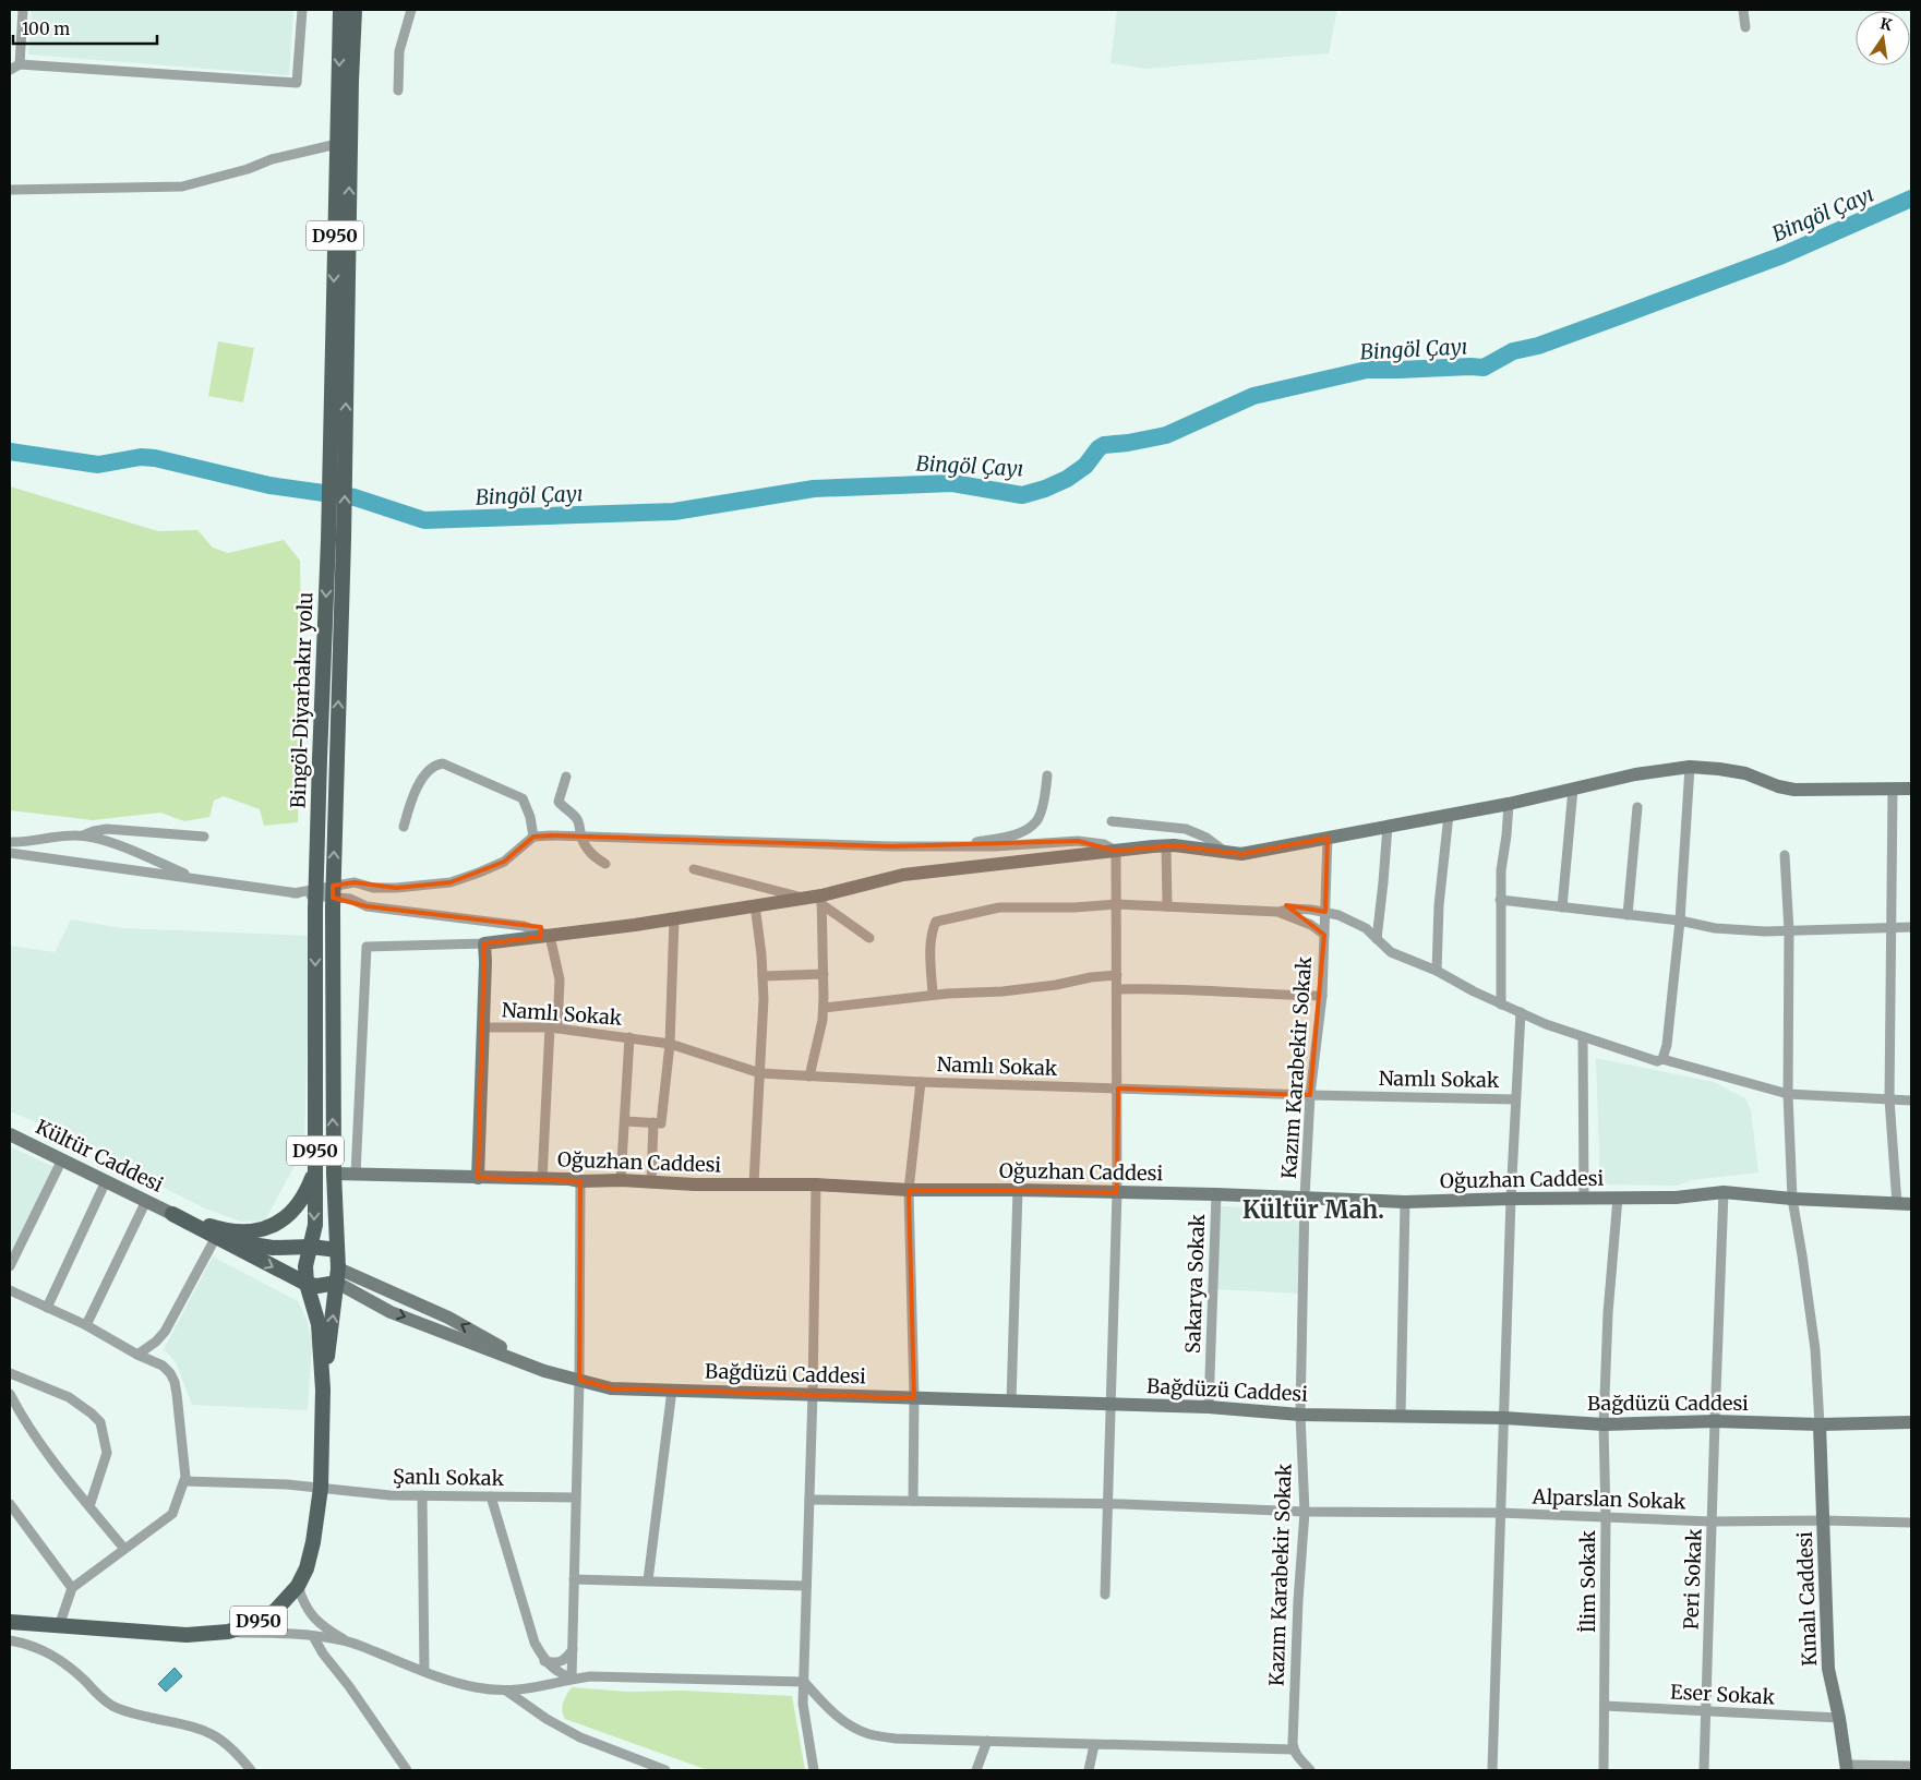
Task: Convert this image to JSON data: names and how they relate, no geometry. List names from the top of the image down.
{
  "streets": {
    "main road": ["D950", "Bingöl-Diyarbakır yolu"],
    "street": [
      "Namlı Sokak",
      "Kazım Karabekir Sokak",
      "Kültür Caddesi",
      "Oğuzhan Caddesi",
      "Sakarya Sokak",
      "Bağdüzü Caddesi",
      "Şanlı Sokak",
      "Alparslan Sokak",
      "Peri Sokak",
      "İlim Sokak",
      "Kınalı Caddesi",
      "Eser Sokak"
    ]
  },
  "crossings": [
    ["Bingöl-Diyarbakır yolu", "Oğuzhan Caddesi"],
    ["Bingöl-Diyarbakır yolu", "Bağdüzü Caddesi"],
    ["Bingöl-Diyarbakır yolu", "Şanlı Sokak"],
    ["Namlı Sokak", "Kazım Karabekir Sokak"],
    ["Kazım Karabekir Sokak", "Oğuzhan Caddesi"],
    ["Kazım Karabekir Sokak", "Bağdüzü Caddesi"],
    ["Kazım Karabekir Sokak", "Alparslan Sokak"],
    ["Oğuzhan Caddesi", "Sakarya Sokak"],
    ["Oğuzhan Caddesi", "Peri Sokak"],
    ["Oğuzhan Caddesi", "İlim Sokak"],
    ["Sakarya Sokak", "Bağdüzü Caddesi"],
    ["Bağdüzü Caddesi", "Peri Sokak"],
    ["Bağdüzü Caddesi", "İlim Sokak"],
    ["Bağdüzü Caddesi", "Kınalı Caddesi"],
    ["Alparslan Sokak", "Peri Sokak"],
    ["Alparslan Sokak", "İlim Sokak"],
    ["Alparslan Sokak", "Kınalı Caddesi"],
    ["Peri Sokak", "Eser Sokak"],
    ["İlim Sokak", "Eser Sokak"],
    ["Kınalı Caddesi", "Eser Sokak"]
  ],
  "districts": ["Kültür Mah."],
  "water": ["Bingöl Çayı"],
  "scale_bar": "100 m",
  "north": "top"
}
